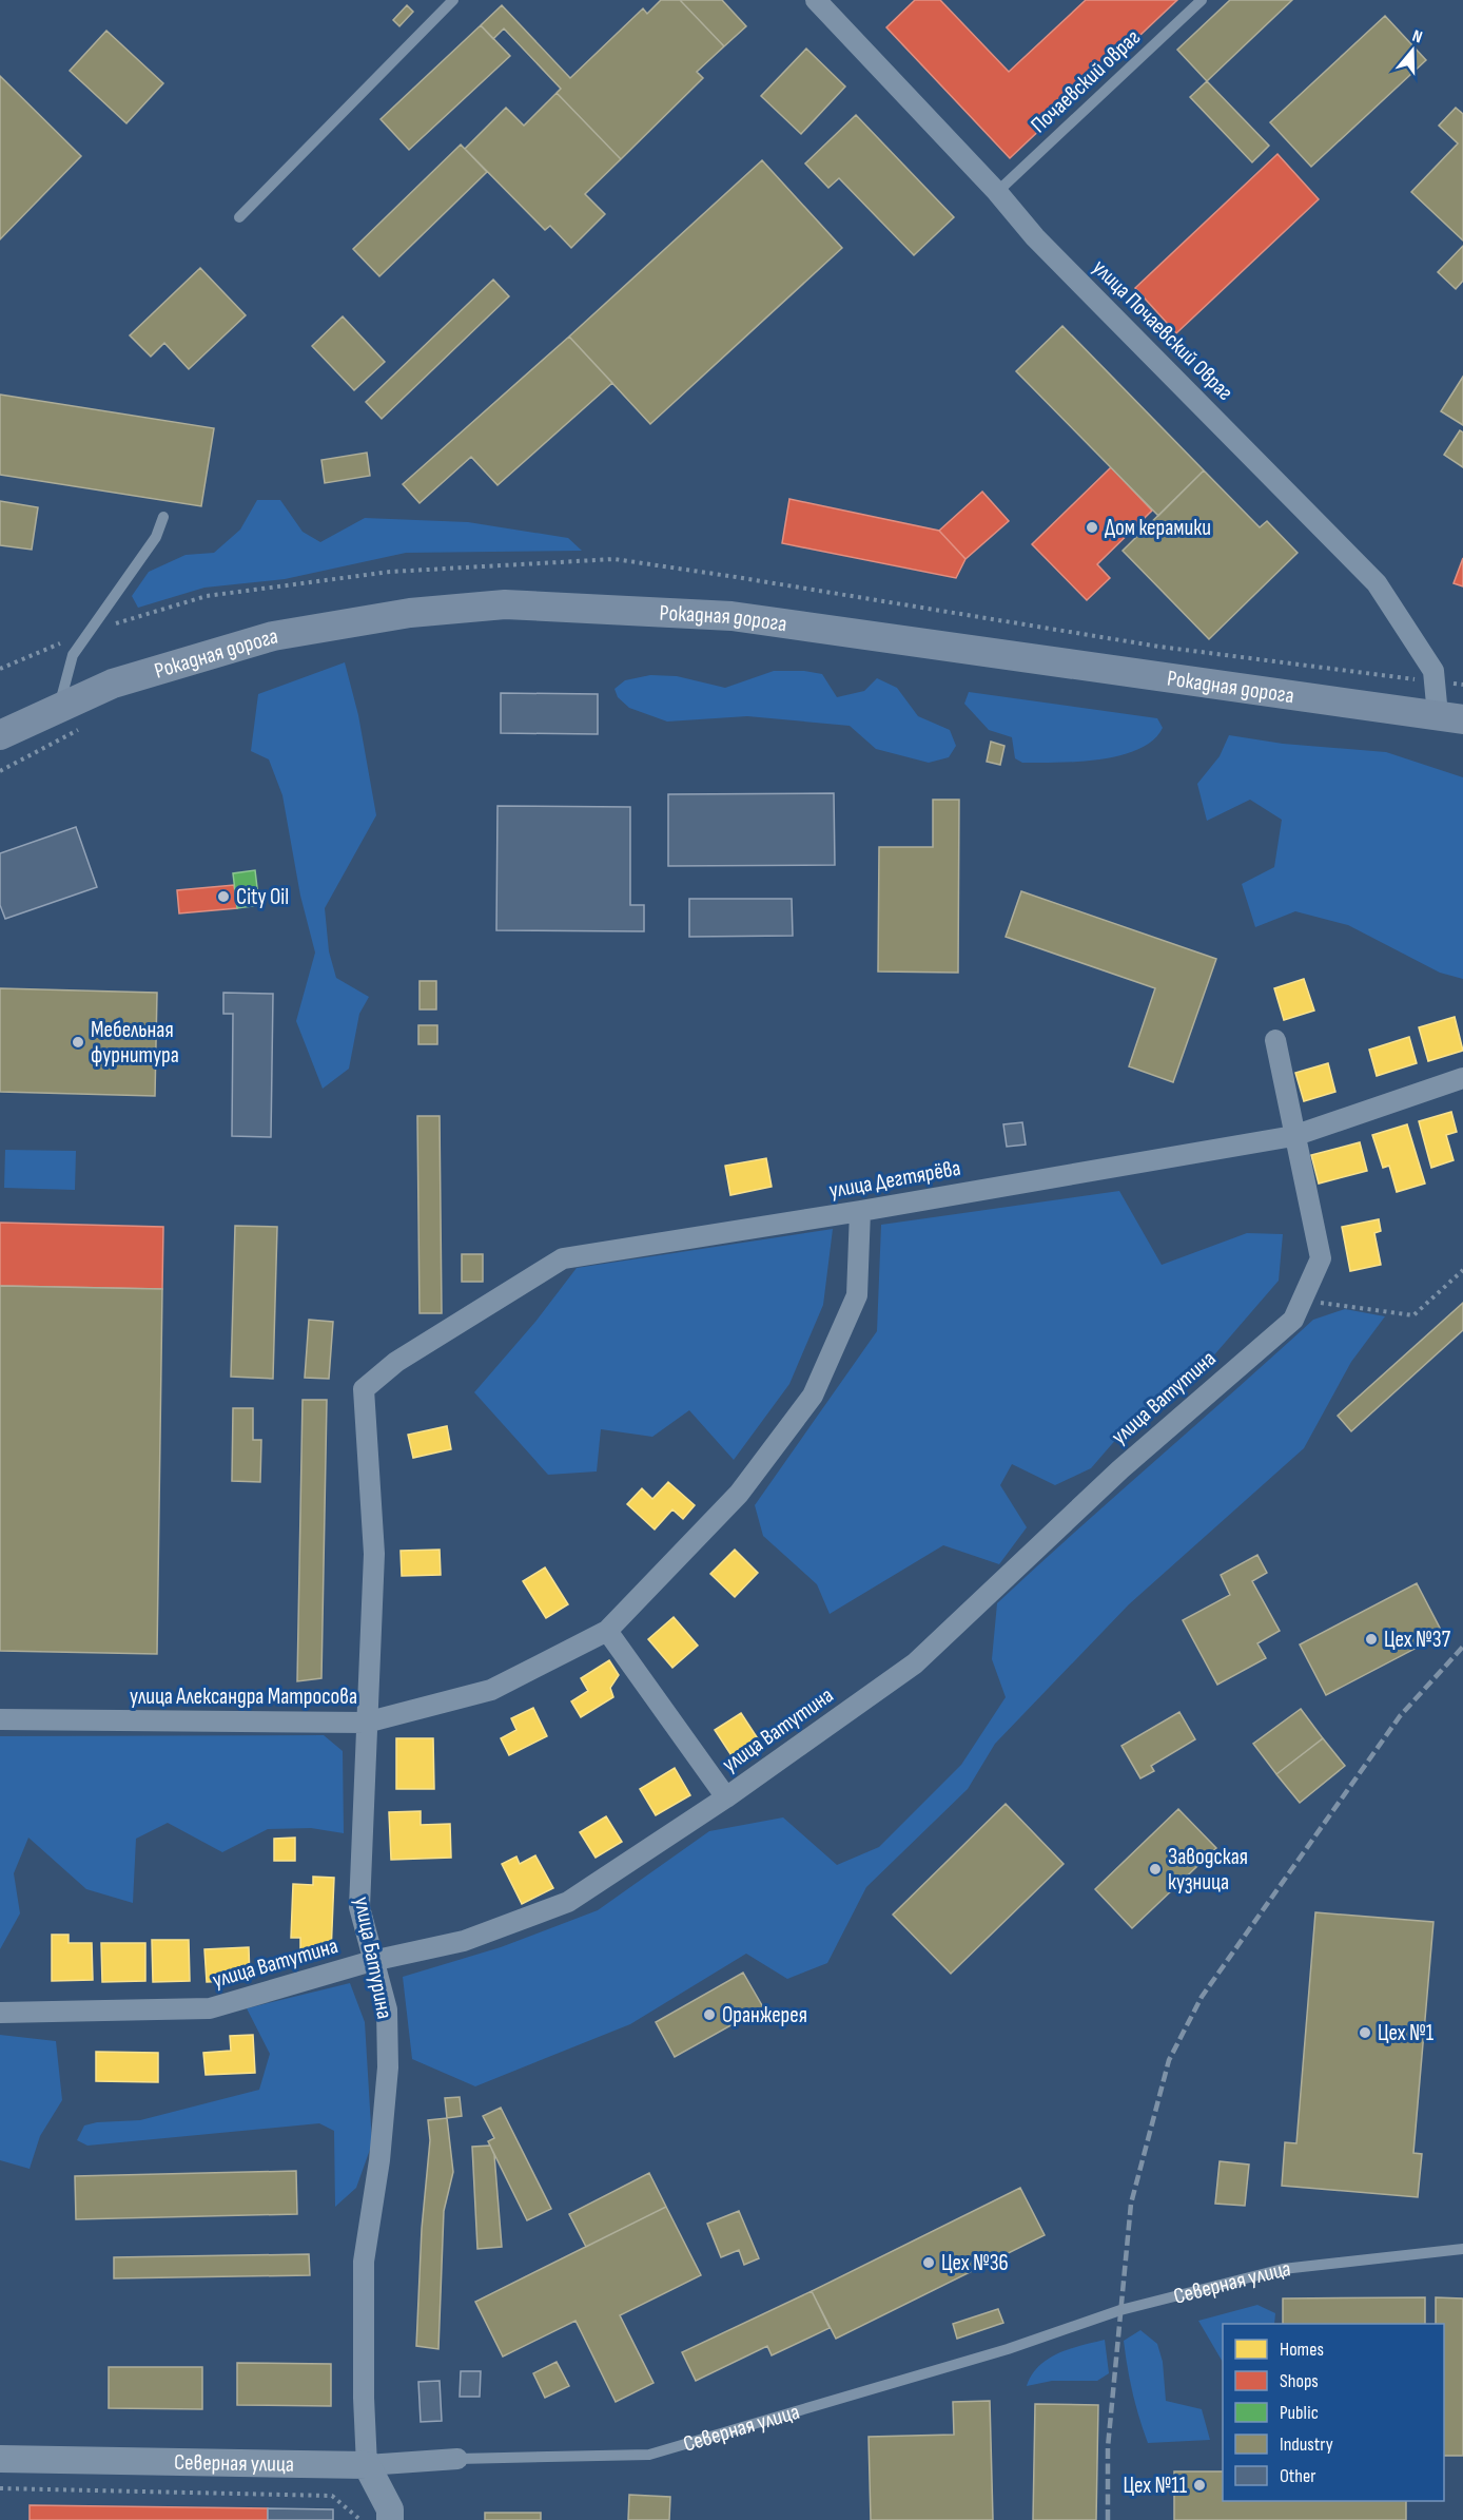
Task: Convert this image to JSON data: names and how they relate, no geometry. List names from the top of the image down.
{
  "streets": {
    "main road": ["Рокадная дорога"],
    "street": [
      "улица Почаевский Овраг",
      "улица Дегтярёва",
      "улица Ватутина",
      "улица Александра Матросова",
      "улица Батурина",
      "Северная улица"
    ],
    "lane": ["Почаевский овраг"]
  },
  "crossings": [
    ["Почаевский овраг", "улица Почаевский Овраг"],
    ["улица Почаевский Овраг", "Рокадная дорога"],
    ["улица Дегтярёва", "улица Ватутина"],
    ["улица Дегтярёва", "улица Александра Матросова"],
    ["улица Дегтярёва", "улица Батурина"],
    ["улица Ватутина", "улица Батурина"],
    ["улица Александра Матросова", "улица Батурина"],
    ["улица Батурина", "Северная улица"]
  ],
  "places": [
    "Дом керамики",
    "City Oil",
    "Мебельная фурнитура",
    "Цех №37",
    "Заводская кузница",
    "Оранжерея",
    "Цех №1",
    "Цех №36",
    "Цех №11"
  ],
  "legend": [
    "Homes",
    "Shops",
    "Public",
    "Industry",
    "Other"
  ],
  "north": "top"
}
